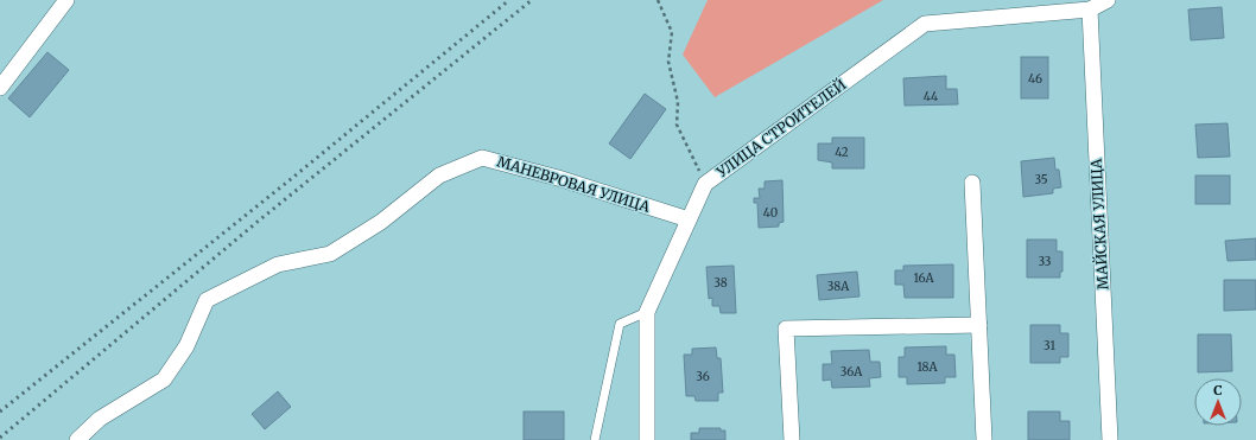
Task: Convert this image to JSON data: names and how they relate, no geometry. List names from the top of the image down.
{
  "streets": {
    "street": ["УЛИЦА СТРОИТЕЛЕЙ", "МАНЕВРОВАЯ УЛИЦА", "МАЙСКАЯ УЛИЦА"]
  },
  "crossings": [
    ["УЛИЦА СТРОИТЕЛЕЙ", "МАНЕВРОВАЯ УЛИЦА"],
    ["УЛИЦА СТРОИТЕЛЕЙ", "МАЙСКАЯ УЛИЦА"]
  ],
  "house_numbers": [
    "46",
    "44",
    "42",
    "35",
    "40",
    "33",
    "16А",
    "38",
    "38А",
    "31",
    "18А",
    "36А",
    "36"
  ],
  "north": "top"
}
